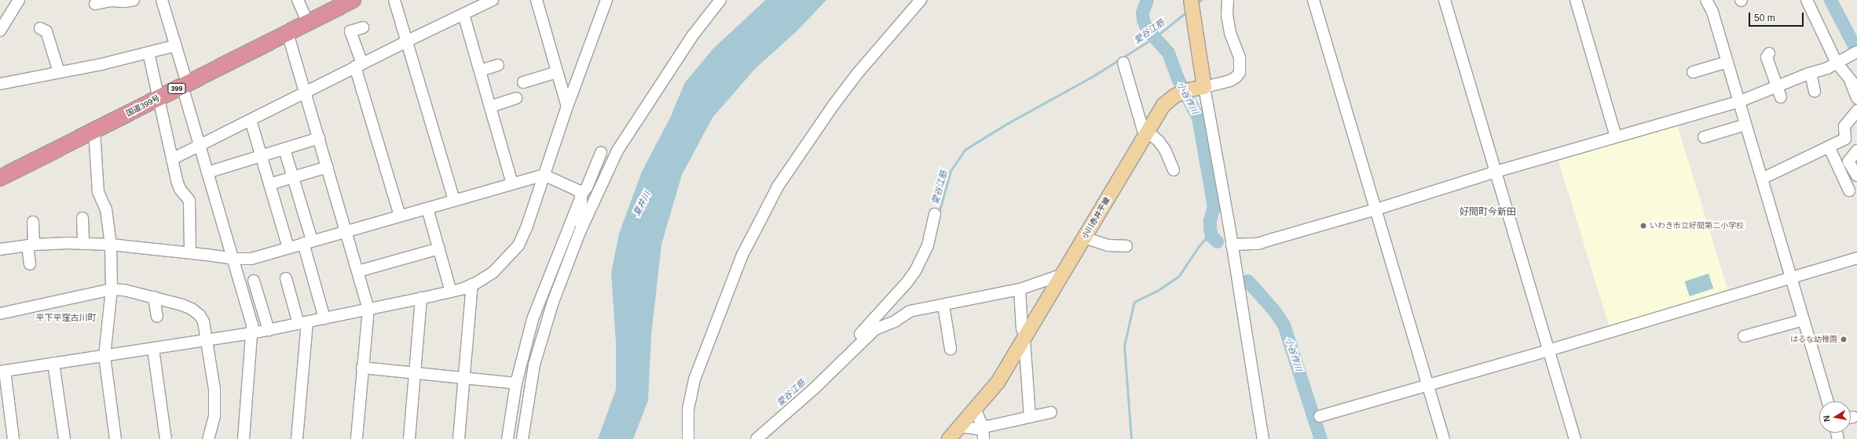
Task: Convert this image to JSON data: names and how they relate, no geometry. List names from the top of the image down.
{
  "streets": {
    "highway": ["399", "国道399号"],
    "main road": ["小川赤井平線"]
  },
  "districts": ["好間町今新田", "平下平窪古川町"],
  "water": ["愛谷江筋", "小谷作川", "夏井川"],
  "places": ["いわき市立好間第二小学校", "はるな幼稚園"],
  "scale_bar": "50 m",
  "north": "left"
}
